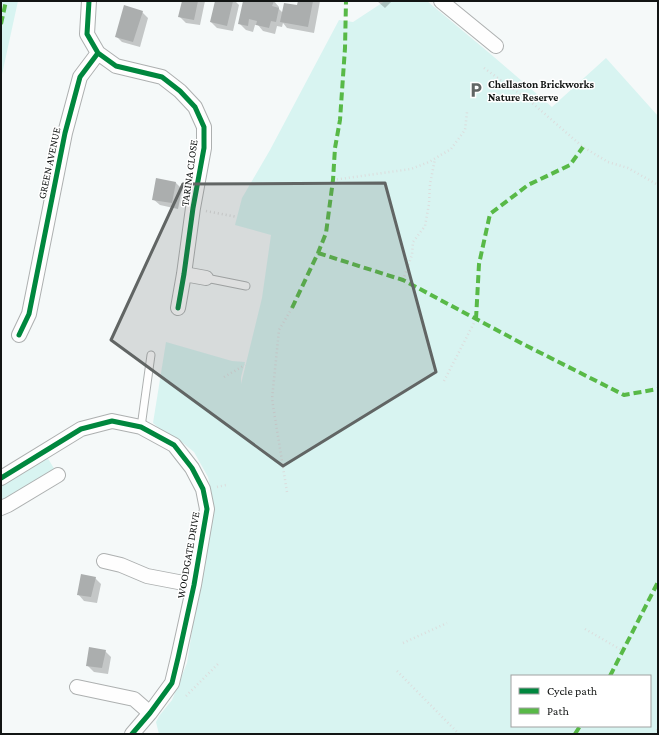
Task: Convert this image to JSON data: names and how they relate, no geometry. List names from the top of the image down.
{
  "streets": {
    "street": ["GREEN AVENUE", "TARINA CLOSE", "WOODGATE DRIVE"]
  },
  "crossings": [
    ["GREEN AVENUE", "TARINA CLOSE"]
  ],
  "places": {
    "parking": ["Chellaston Brickworks Nature Reserve"]
  },
  "legend": ["Cycle path", "Path"]
}
